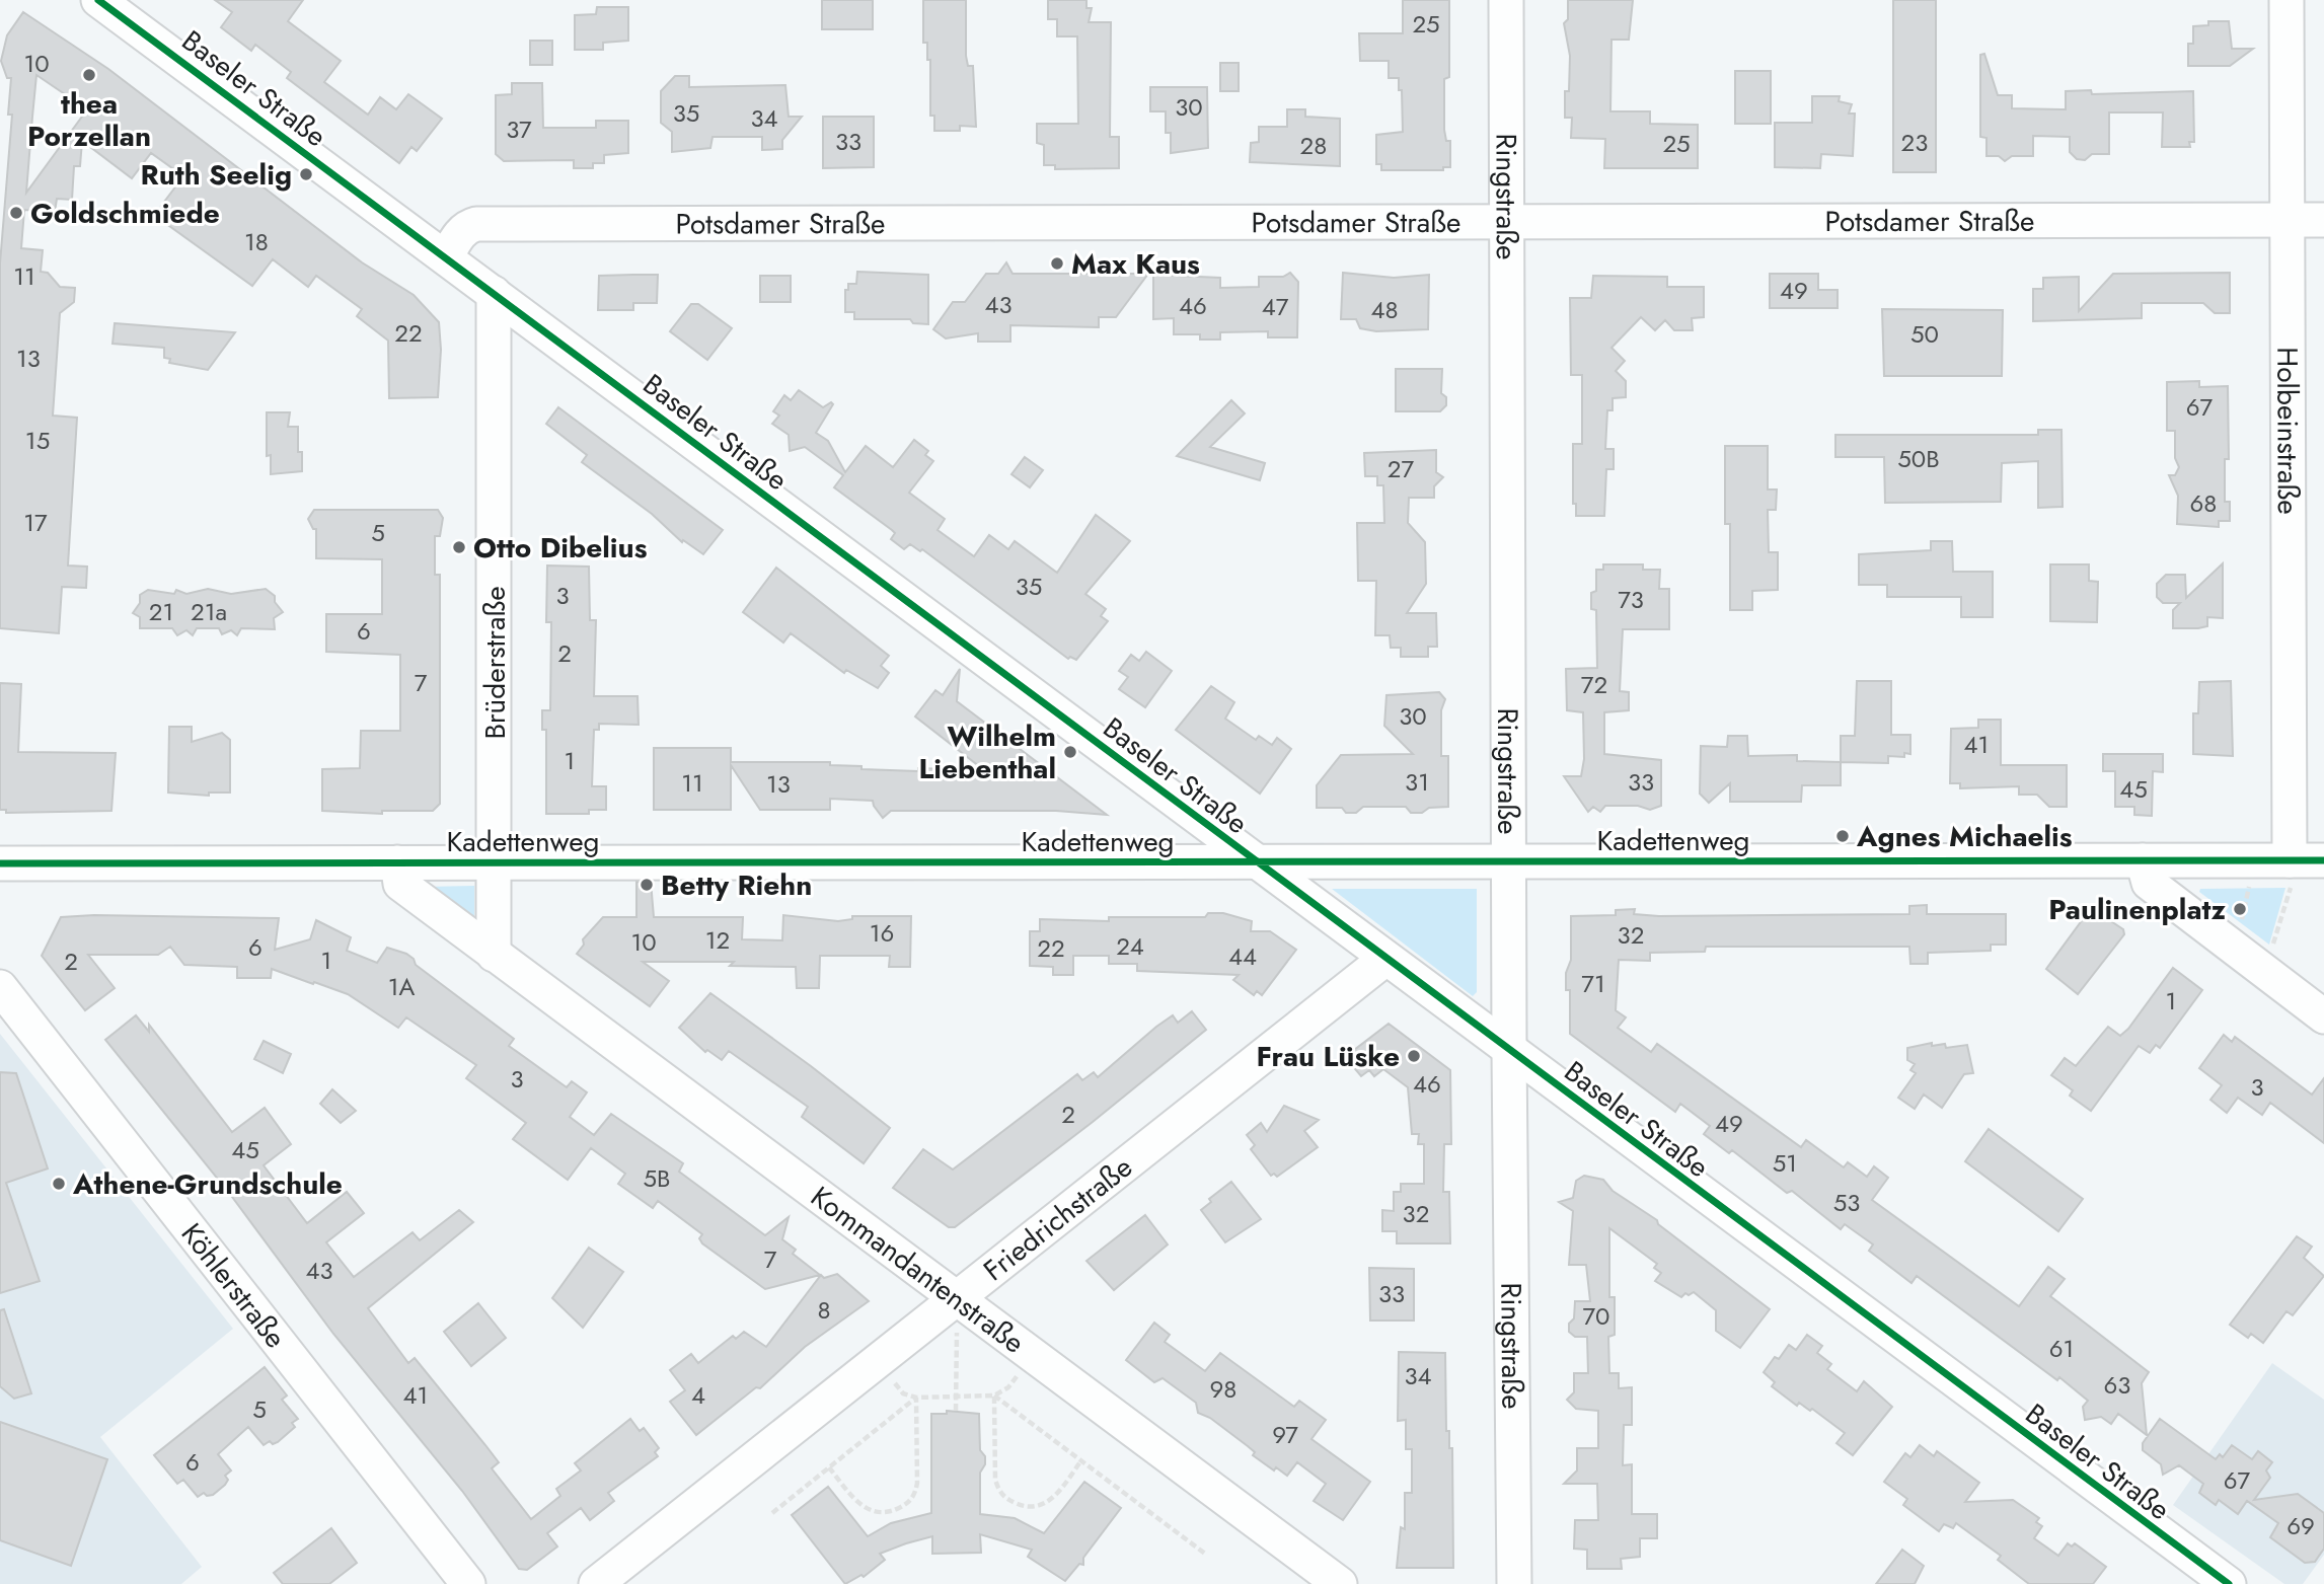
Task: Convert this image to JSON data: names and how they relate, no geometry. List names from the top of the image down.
{
  "streets": {
    "street": [
      "Baseler Straße",
      "Ringstraße",
      "Potsdamer Straße",
      "Holbeinstraße",
      "Brüderstraße",
      "Kadettenweg",
      "Friedrichstraße",
      "Kommandantenstraße",
      "Köhlerstraße"
    ]
  },
  "crossings": [
    ["Baseler Straße", "Ringstraße"],
    ["Baseler Straße", "Potsdamer Straße"],
    ["Baseler Straße", "Brüderstraße"],
    ["Baseler Straße", "Kadettenweg"],
    ["Baseler Straße", "Friedrichstraße"],
    ["Ringstraße", "Potsdamer Straße"],
    ["Ringstraße", "Kadettenweg"],
    ["Potsdamer Straße", "Holbeinstraße"],
    ["Holbeinstraße", "Kadettenweg"],
    ["Brüderstraße", "Kadettenweg"],
    ["Kadettenweg", "Kommandantenstraße"],
    ["Friedrichstraße", "Kommandantenstraße"]
  ],
  "places": [
    "thea Porzellan",
    "Ruth Seelig",
    "Goldschmiede",
    "Max Kaus",
    "Otto Dibelius",
    "Wilhelm Liebenthal",
    "Agnes Michaelis",
    "Betty Riehn",
    "Paulinenplatz",
    "Frau Lüske",
    "Athene-Grundschule"
  ],
  "house_numbers": [
    "25",
    "10",
    "30",
    "35",
    "34",
    "37",
    "33",
    "23",
    "25",
    "28",
    "18",
    "11",
    "49",
    "43",
    "46",
    "47",
    "48",
    "22",
    "50",
    "13",
    "67",
    "15",
    "50B",
    "27",
    "68",
    "17",
    "5",
    "35",
    "3",
    "73",
    "21",
    "21a",
    "6",
    "2",
    "7",
    "72",
    "30",
    "41",
    "1",
    "31",
    "33",
    "11",
    "13",
    "45",
    "16",
    "32",
    "12",
    "10",
    "24",
    "6",
    "22",
    "44",
    "1",
    "2",
    "71",
    "1A",
    "1",
    "3",
    "46",
    "3",
    "2",
    "49",
    "45",
    "51",
    "5B",
    "53",
    "32",
    "7",
    "43",
    "33",
    "8",
    "70",
    "61",
    "34",
    "63",
    "98",
    "41",
    "4",
    "5",
    "97",
    "6",
    "67",
    "69"
  ]
}
